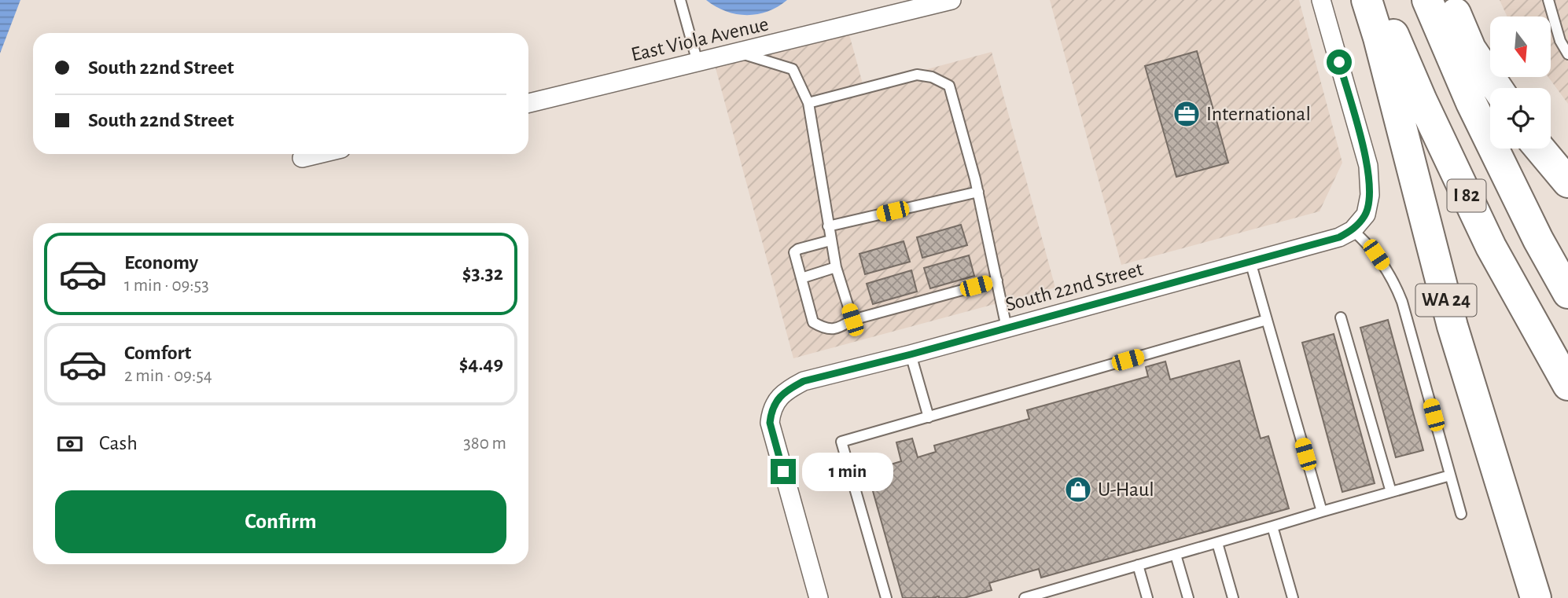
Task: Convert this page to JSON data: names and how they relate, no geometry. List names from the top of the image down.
{
  "streets": {
    "highway": ["I 82", "WA 24"],
    "street": ["East Viola Avenue", "South 22nd Street"]
  },
  "places": {
    "office": ["International"],
    "shop": ["U-Haul"]
  },
  "north": "bottom",
  "page": {
    "banner": ["South 22nd Street", "South 22nd Street"],
    "list": [
      {
        "name": "Economy",
        "note": "1 min · 09:53",
        "value": "$3.32"
      },
      {
        "name": "Comfort",
        "note": "2 min · 09:54",
        "value": "$4.49"
      }
    ],
    "pay": ["Cash", "380 m"],
    "bubble": "1 min",
    "buttons": "Confirm"
  }
}
